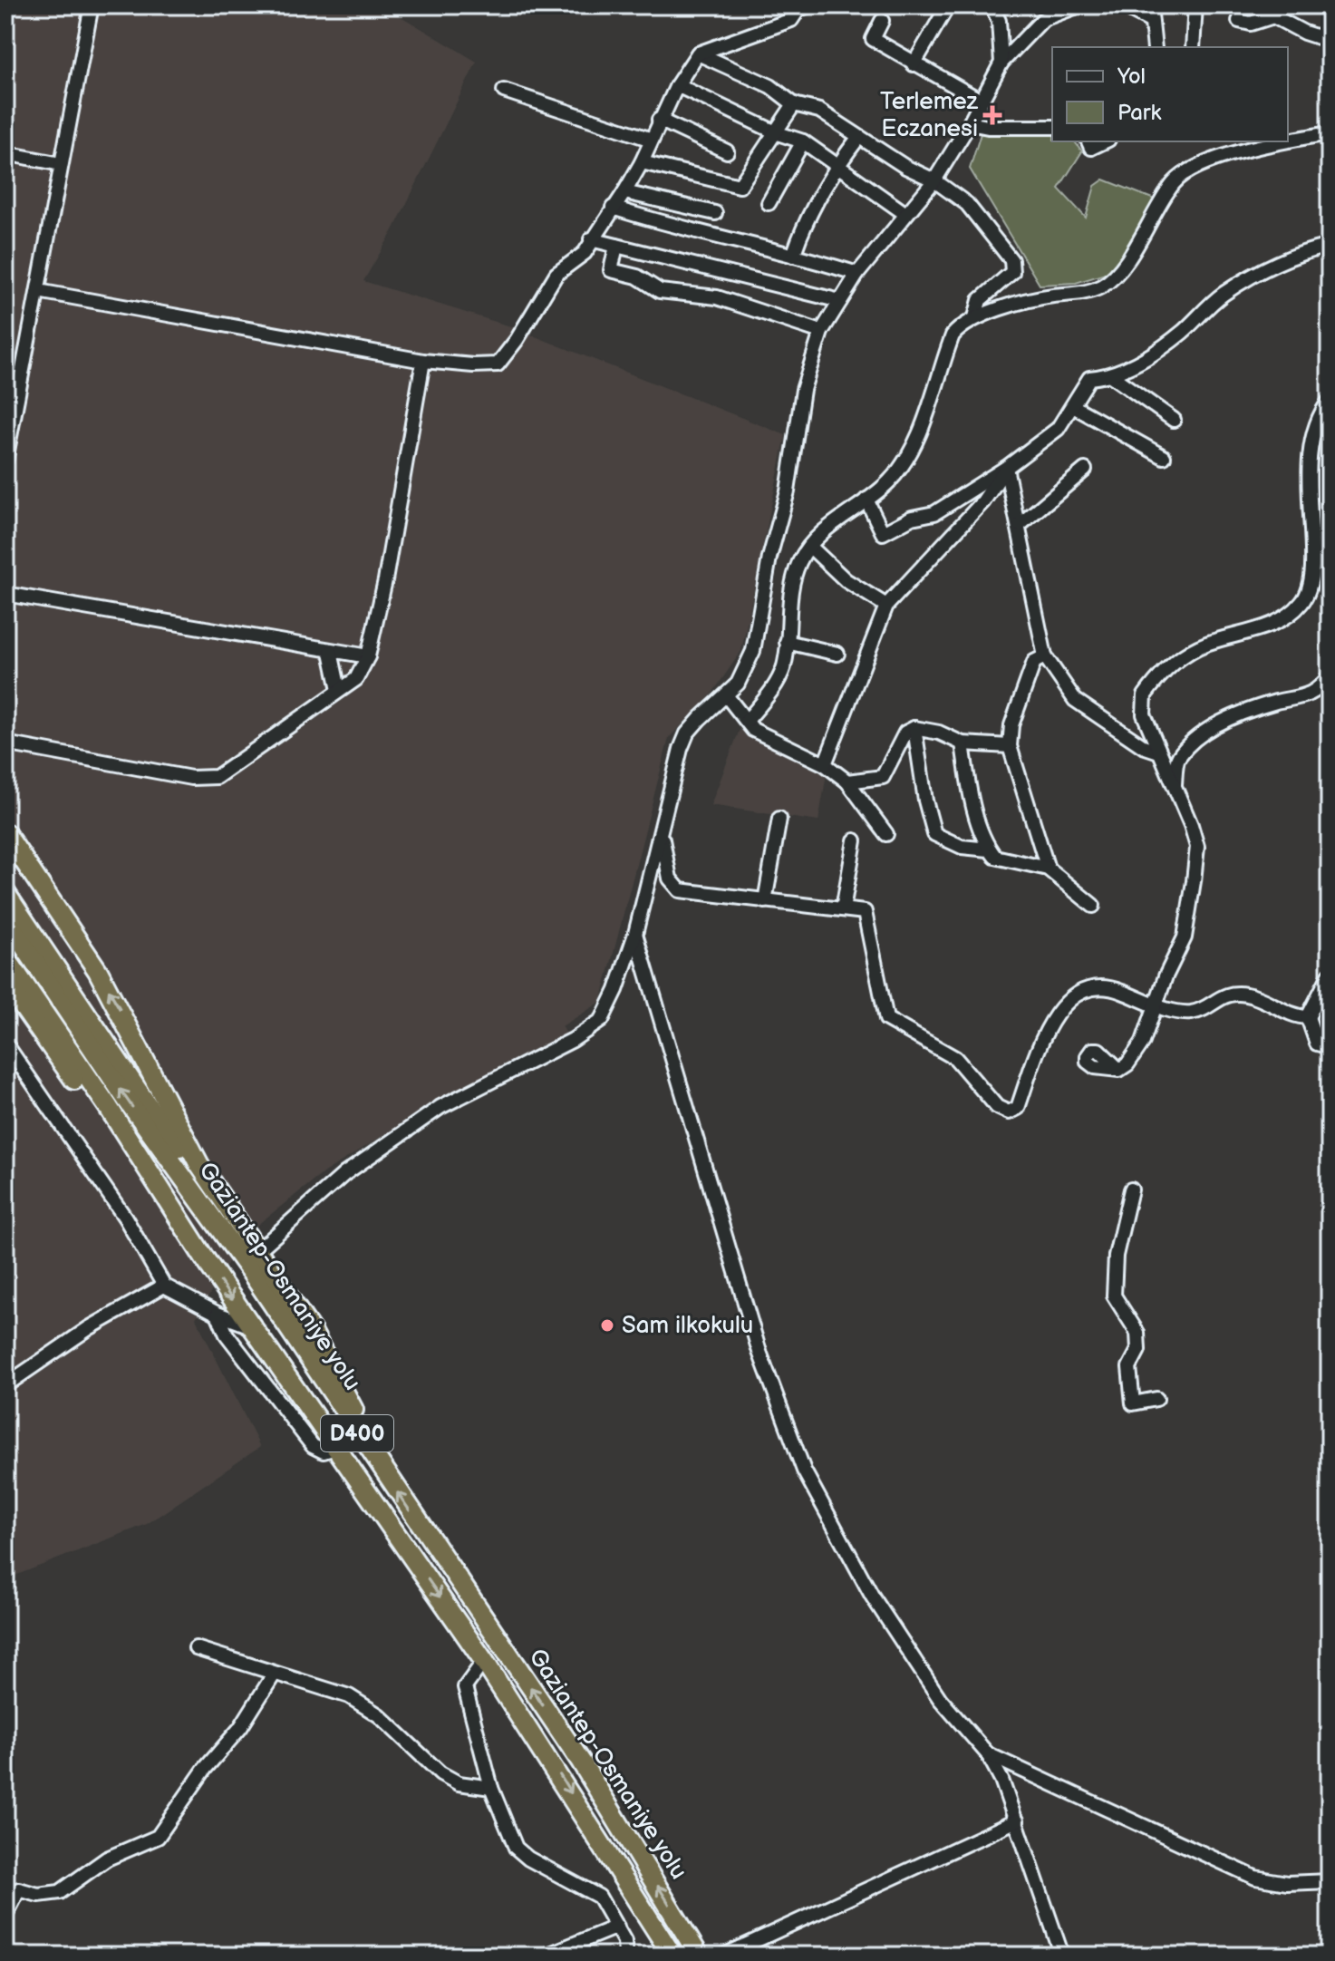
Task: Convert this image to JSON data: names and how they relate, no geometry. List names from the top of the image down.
{
  "streets": {
    "highway": ["Gaziantep-Osmaniye yolu", "D400"]
  },
  "crossings": [
    ["Gaziantep-Osmaniye yolu", "D400"]
  ],
  "places": {
    "health": ["Terlemez Eczanesi"],
    "other": ["Sam ilkokulu"]
  },
  "legend": ["Yol", "Park"]
}
